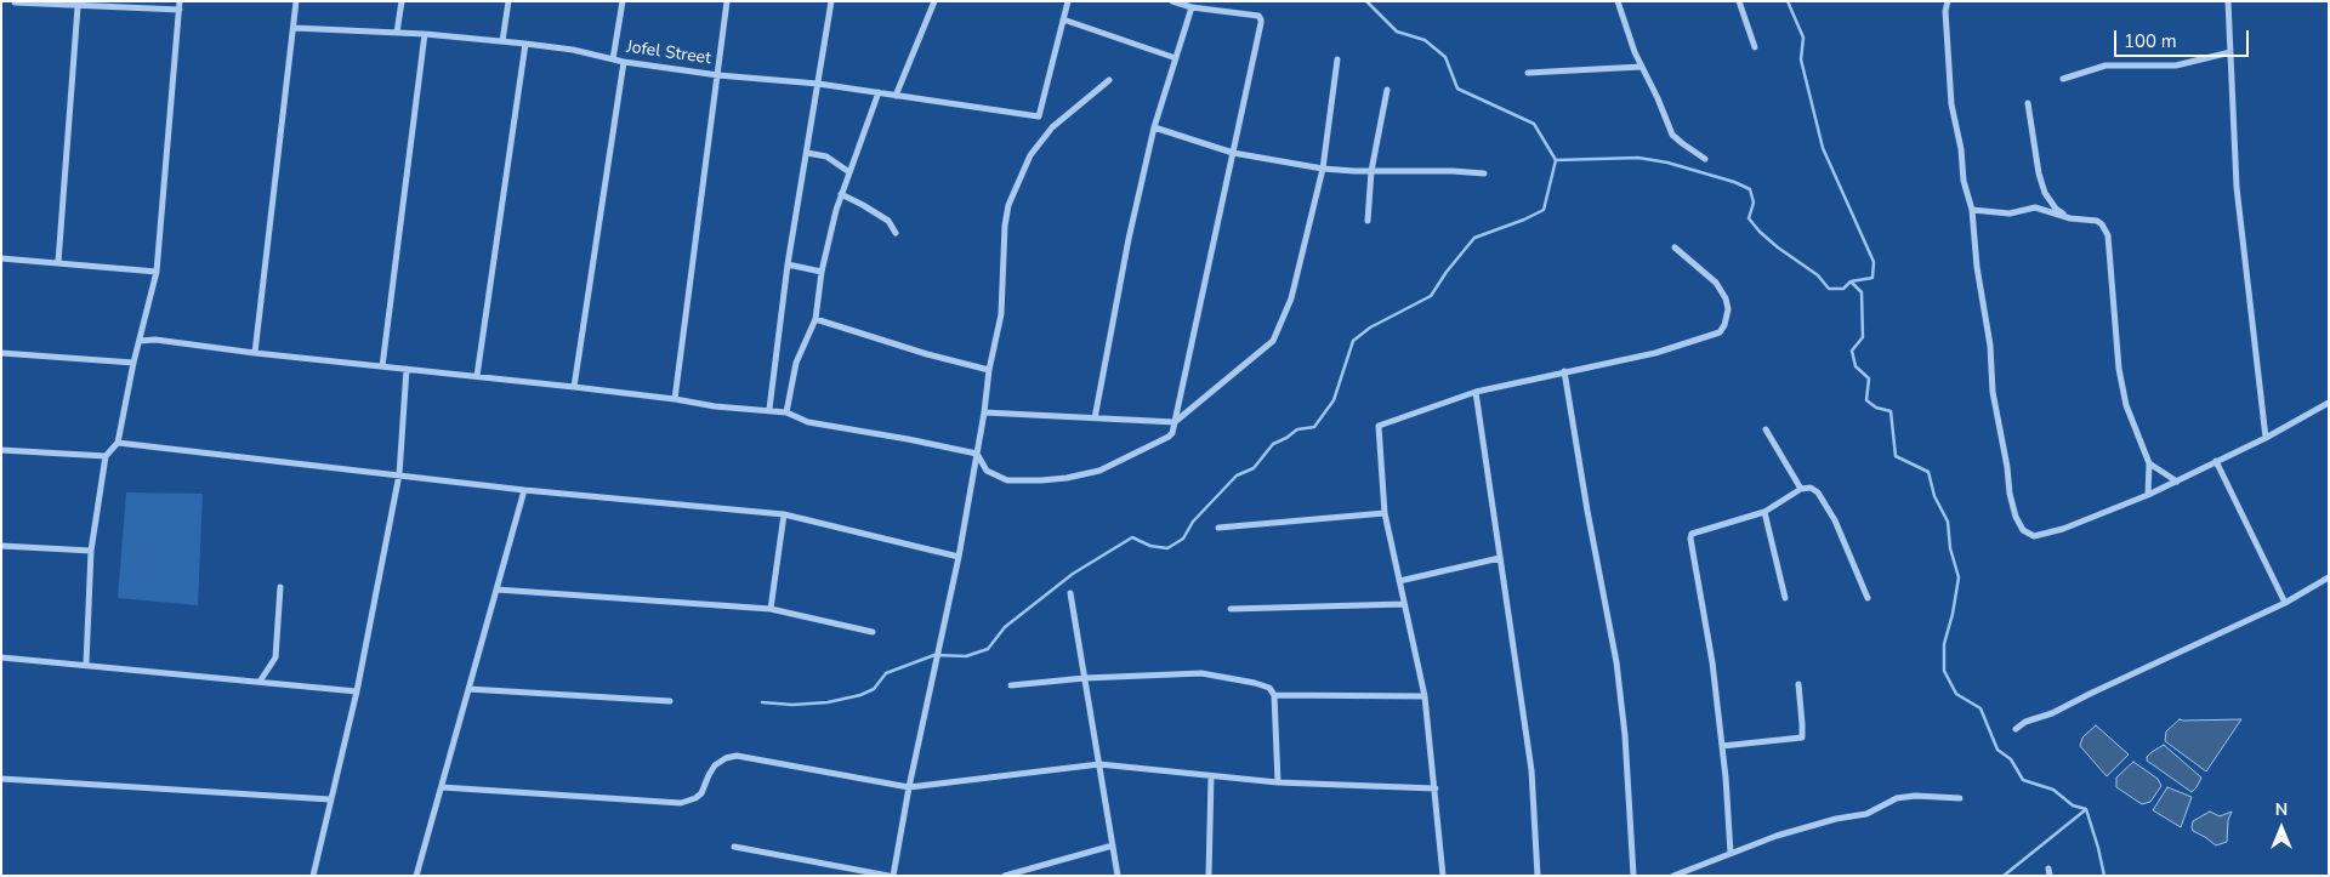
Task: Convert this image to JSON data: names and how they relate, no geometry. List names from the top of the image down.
{
  "streets": {
    "street": ["Jofel Street"]
  },
  "scale_bar": "100 m",
  "north": "top"
}
